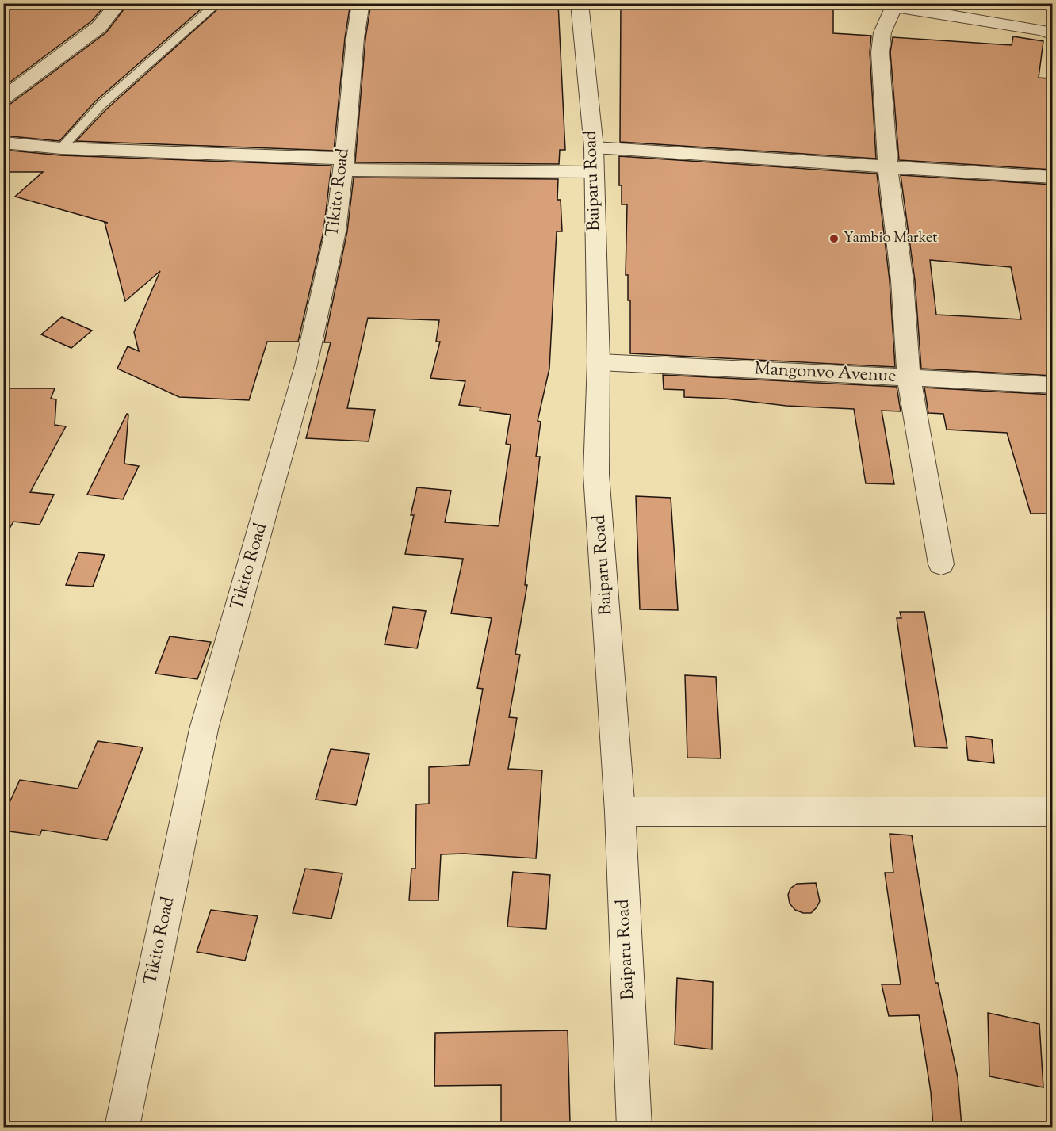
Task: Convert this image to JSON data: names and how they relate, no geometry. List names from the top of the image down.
{
  "streets": {
    "street": ["Baiparu Road", "Tikito Road", "Mangonvo Avenue"]
  },
  "crossings": [
    ["Baiparu Road", "Mangonvo Avenue"]
  ],
  "places": ["Yambio Market"]
}
